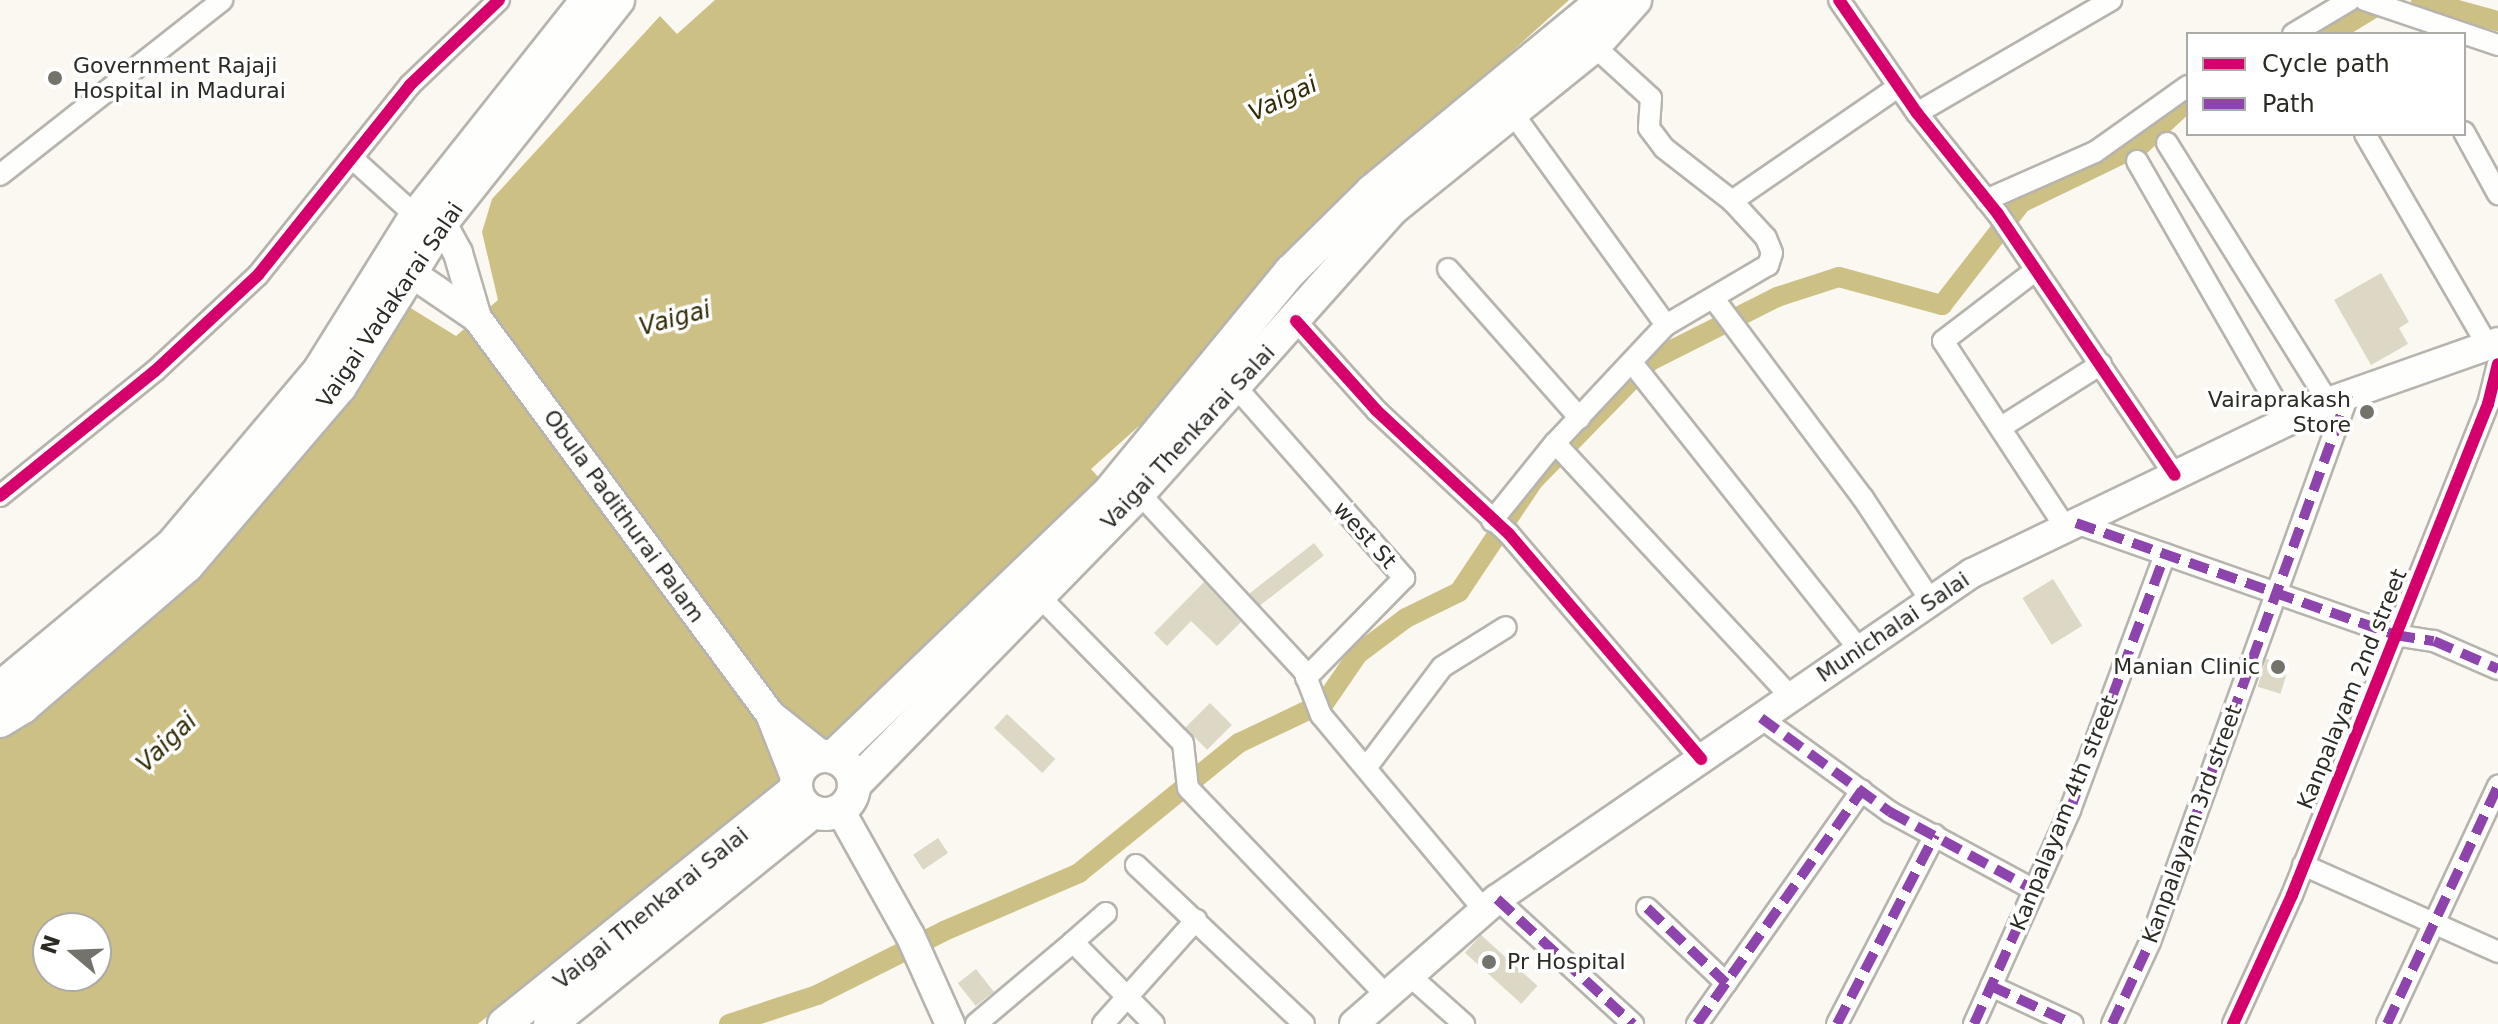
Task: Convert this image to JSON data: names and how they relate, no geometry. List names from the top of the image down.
{
  "streets": {
    "main road": [
      "Vaigai Vadakarai Salai",
      "Vaigai Thenkarai Salai",
      "Obula Padithurai Palam",
      "Munichalai Salai"
    ],
    "street": [
      "west St",
      "Kanpalayam 2nd street",
      "Kanpalayam 4th street",
      "Kanpalayam 3rd street"
    ]
  },
  "crossings": [
    ["Vaigai Vadakarai Salai", "Obula Padithurai Palam"],
    ["Vaigai Thenkarai Salai", "Obula Padithurai Palam"],
    ["Vaigai Thenkarai Salai", "west St"],
    ["Munichalai Salai", "Kanpalayam 2nd street"],
    ["Munichalai Salai", "Kanpalayam 3rd street"]
  ],
  "water": ["Vaigai"],
  "places": [
    "Government Rajaji Hospital in Madurai",
    "Vairaprakash Store",
    "Manian Clinic",
    "Pr Hospital"
  ],
  "legend": ["Cycle path", "Path"],
  "north": "left"
}
